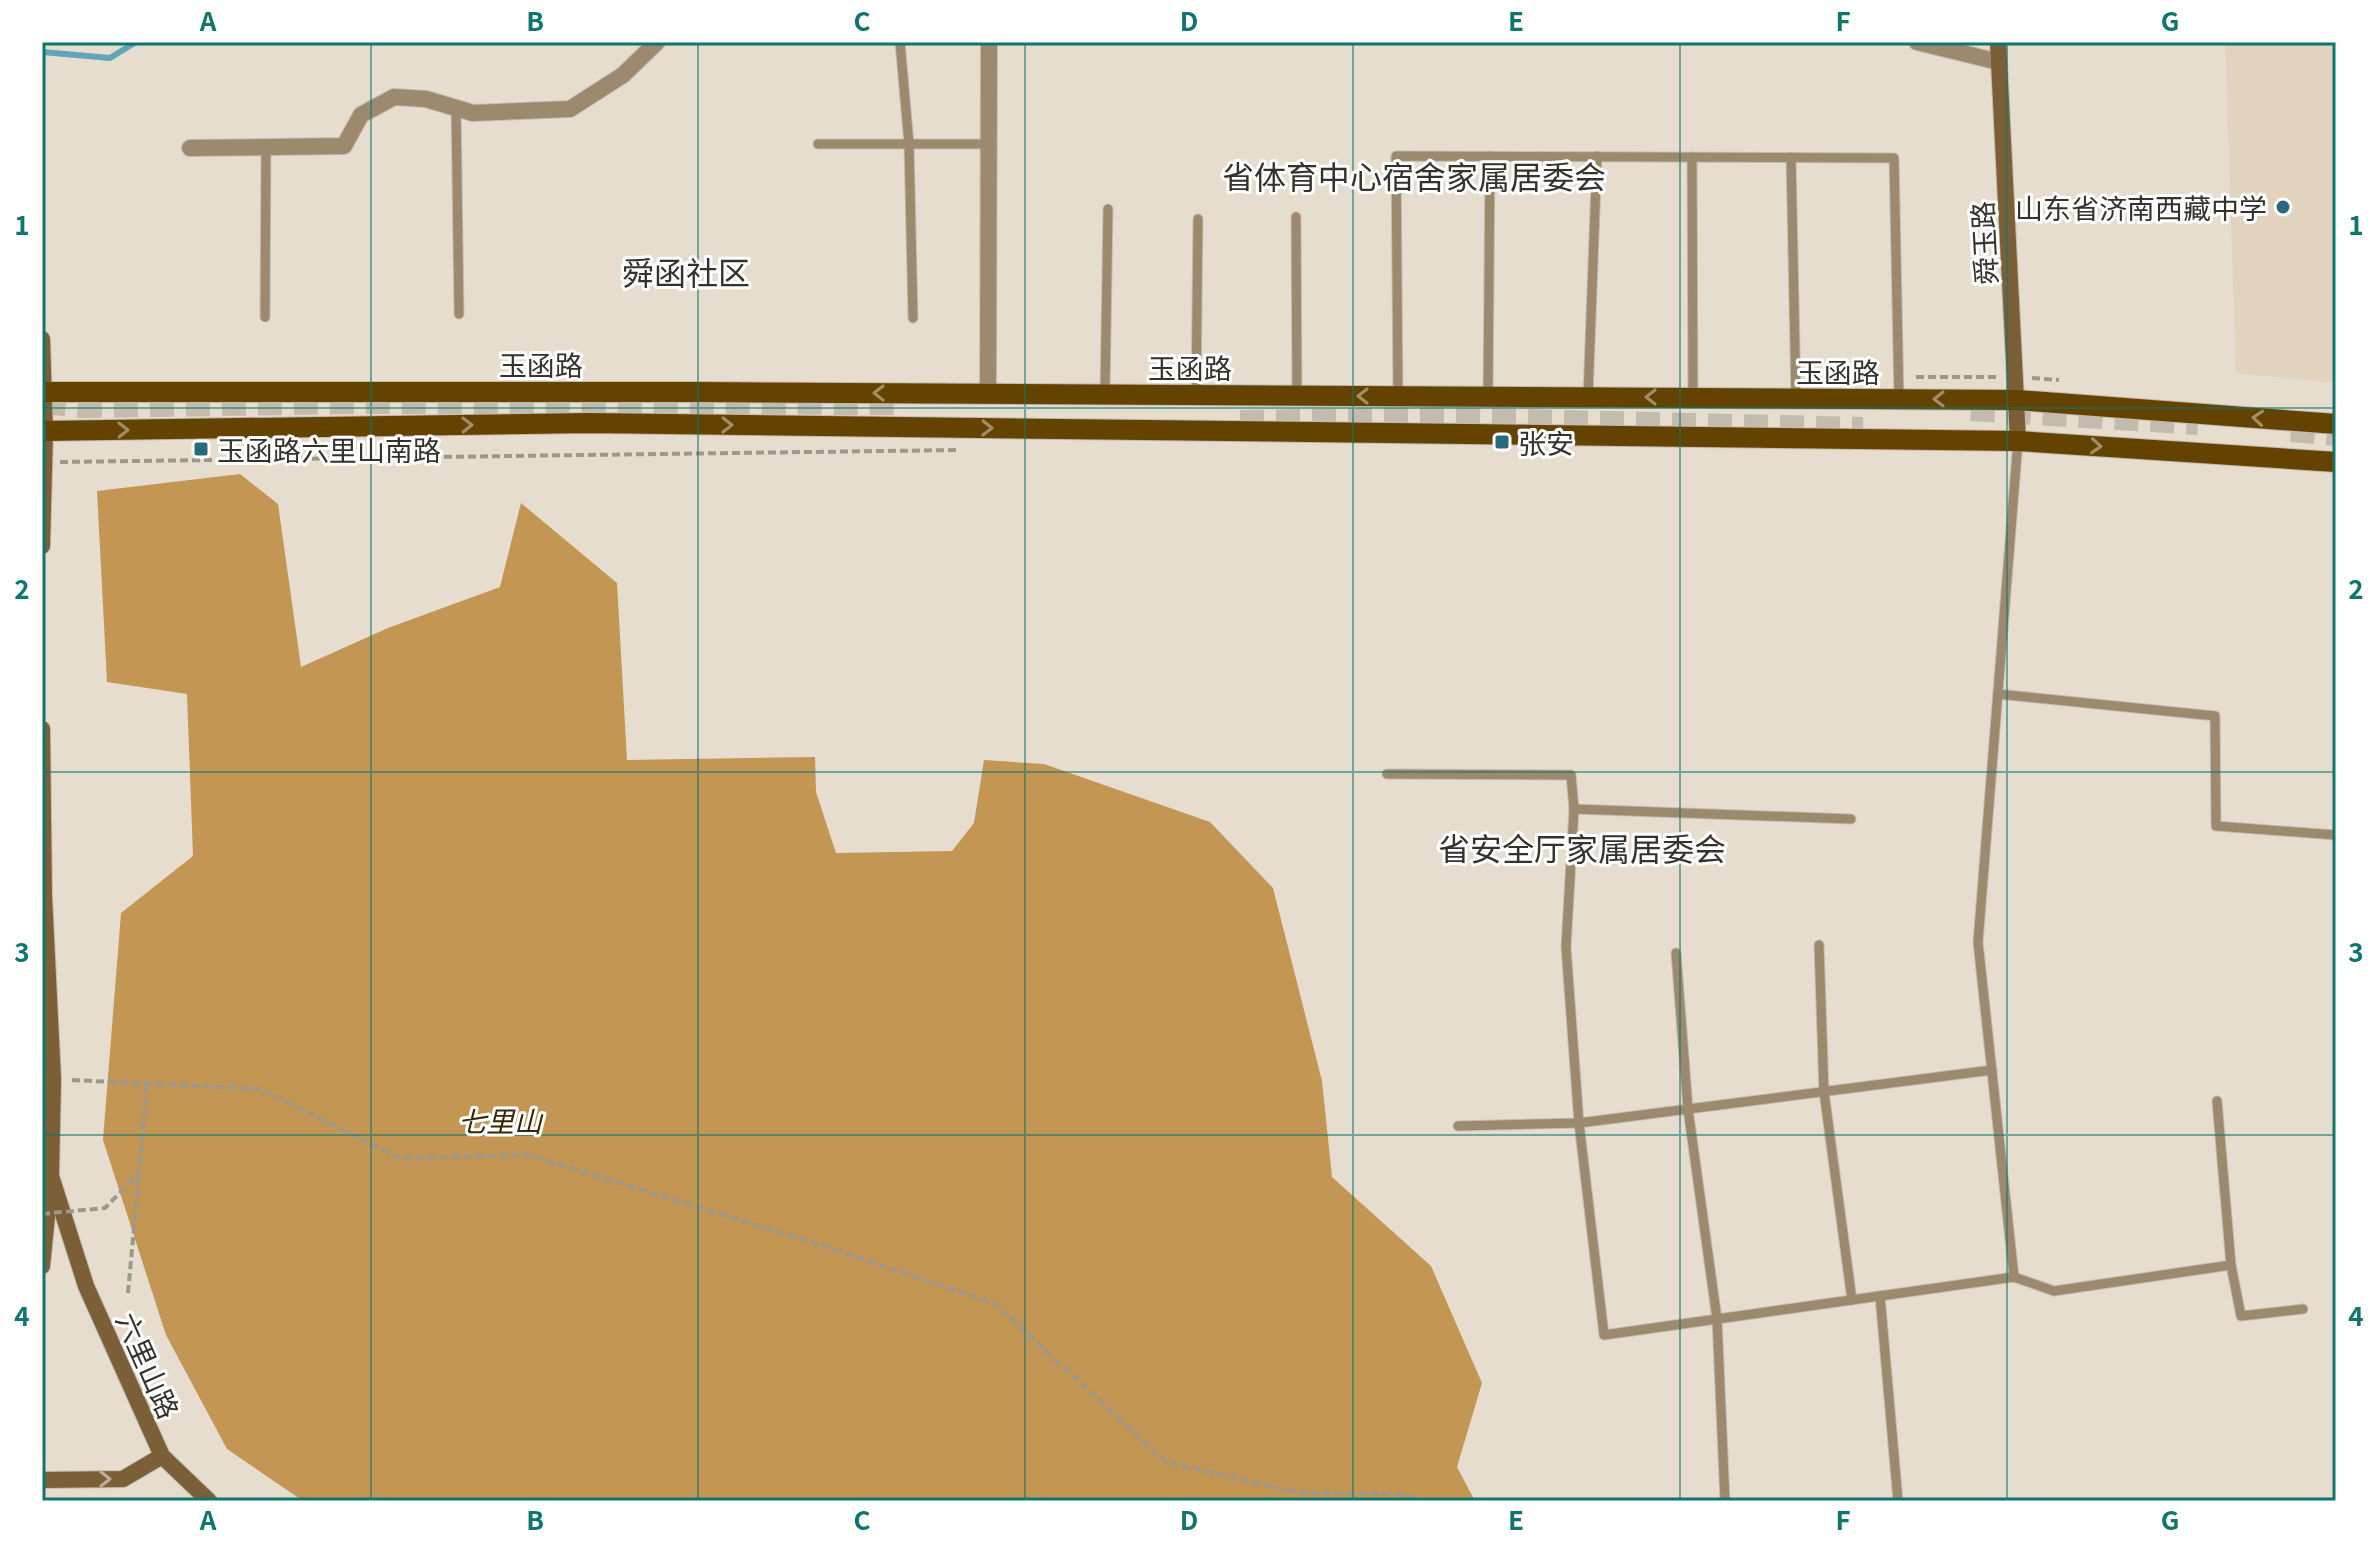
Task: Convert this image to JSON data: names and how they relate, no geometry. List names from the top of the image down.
{
  "streets": {
    "main road": ["舜玉路", "玉函路", "六里山路"]
  },
  "crossings": [
    ["舜玉路", "玉函路"]
  ],
  "districts": ["省体育中心宿舍家属居委会", "舜函社区", "省安全厅家属居委会"],
  "parks": ["七里山"],
  "places": {
    "other": ["山东省济南西藏中学"],
    "transit": ["张安", "玉函路六里山南路"]
  },
  "grid": {
    "columns": [
      "A",
      "B",
      "C",
      "D",
      "E",
      "F",
      "G"
    ],
    "rows": [
      "1",
      "2",
      "3",
      "4"
    ]
  }
}
